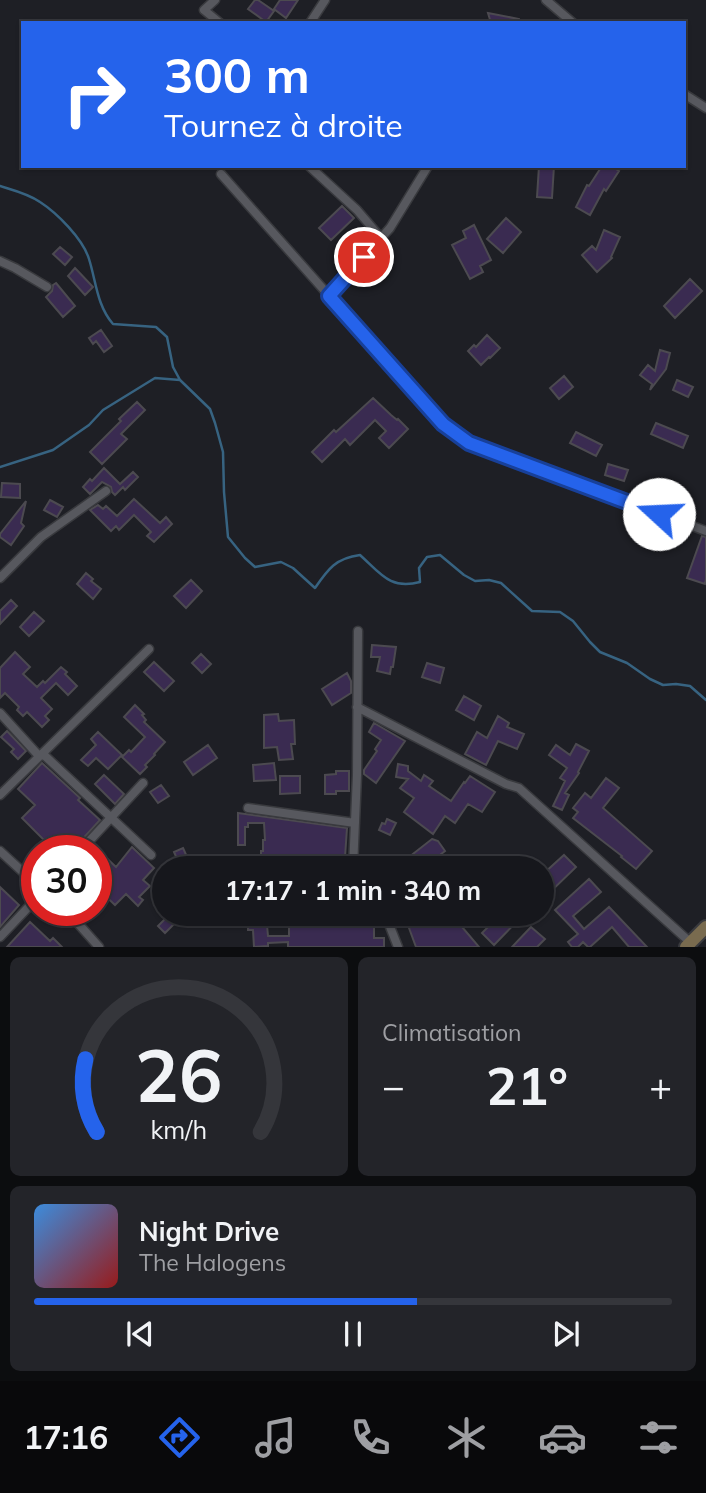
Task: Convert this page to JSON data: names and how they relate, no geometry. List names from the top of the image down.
{
  "page": {
    "turn": ["300 m", "Tournez à droite"],
    "limit": "30",
    "trip": "17:17 · 1 min · 340 m",
    "tile": "Climatisation",
    "heat": ["−", "21°", "+"],
    "song": ["Night Drive", "The Halogens"],
    "tabs": "17:16",
    "gauge": ["26", "km/h"]
  }
}
